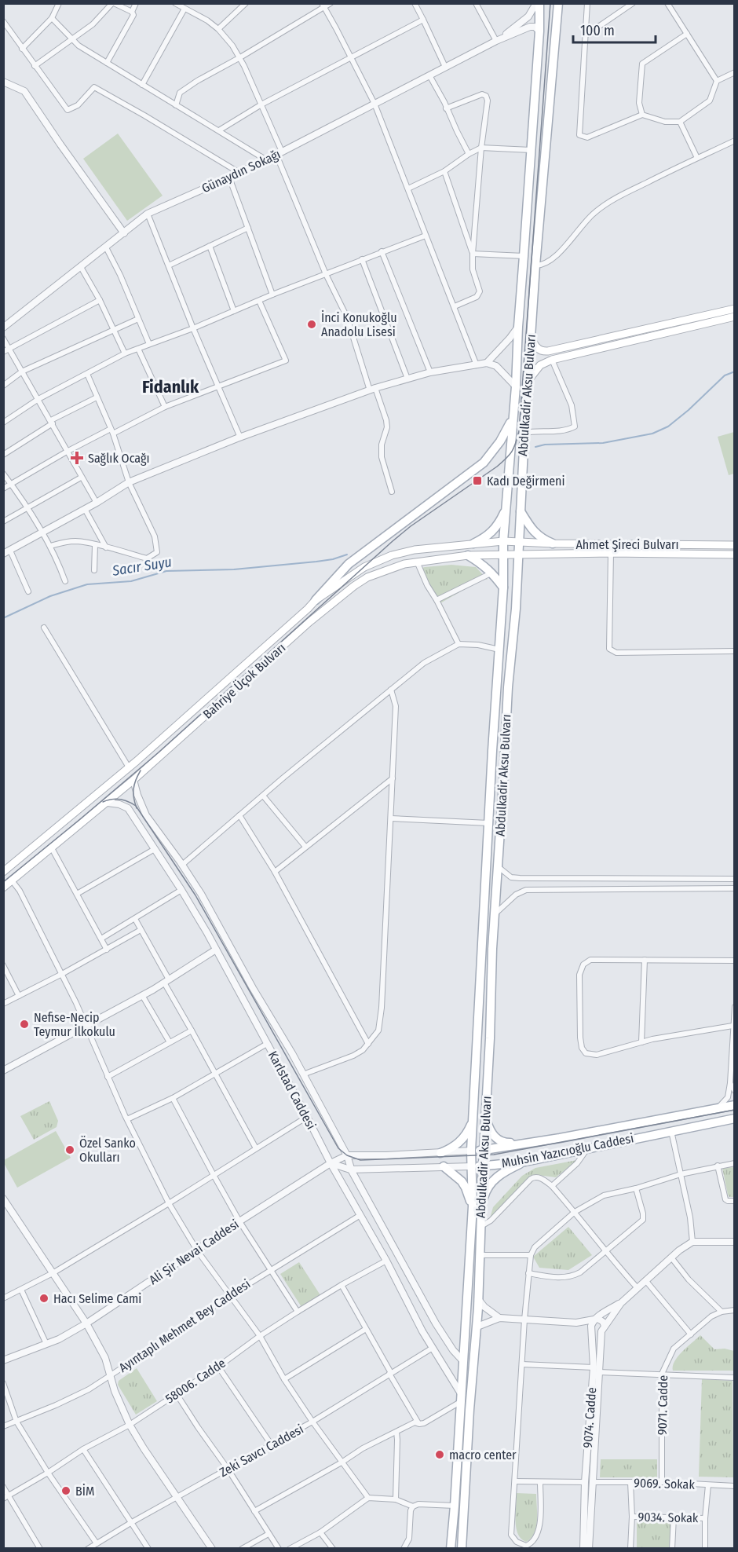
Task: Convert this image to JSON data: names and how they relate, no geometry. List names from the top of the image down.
{
  "streets": {
    "main road": [
      "Abdulkadir Aksu Bulvarı",
      "Ahmet Şireci Bulvarı",
      "Bahriye Üçok Bulvarı",
      "Muhsin Yazıcıoğlu Caddesi"
    ],
    "street": [
      "Günaydın Sokağı",
      "Karlstad Caddesi",
      "Ali Şir Nevai Caddesi",
      "Ayıntaplı Mehmet Bey Caddesi",
      "58006. Cadde",
      "9071. Cadde",
      "9074. Cadde",
      "Zeki Savcı Caddesi",
      "9069. Sokak",
      "9034. Sokak"
    ]
  },
  "crossings": [
    ["Abdulkadir Aksu Bulvarı", "Ahmet Şireci Bulvarı"],
    ["Abdulkadir Aksu Bulvarı", "Bahriye Üçok Bulvarı"],
    ["Abdulkadir Aksu Bulvarı", "Karlstad Caddesi"],
    ["Abdulkadir Aksu Bulvarı", "Muhsin Yazıcıoğlu Caddesi"],
    ["Ahmet Şireci Bulvarı", "Bahriye Üçok Bulvarı"],
    ["Bahriye Üçok Bulvarı", "Karlstad Caddesi"],
    ["Karlstad Caddesi", "Muhsin Yazıcıoğlu Caddesi"],
    ["Karlstad Caddesi", "Ali Şir Nevai Caddesi"],
    ["Karlstad Caddesi", "Ayıntaplı Mehmet Bey Caddesi"],
    ["Karlstad Caddesi", "58006. Cadde"],
    ["Karlstad Caddesi", "Zeki Savcı Caddesi"],
    ["Muhsin Yazıcıoğlu Caddesi", "Ali Şir Nevai Caddesi"],
    ["9071. Cadde", "9069. Sokak"],
    ["9074. Cadde", "9069. Sokak"]
  ],
  "districts": ["Fidanlık"],
  "water": ["Sacır Suyu"],
  "places": {
    "other": [
      "İnci Konukoğlu Anadolu Lisesi",
      "Nefise-Necip Teymur İlkokulu",
      "Özel Sanko Okulları",
      "Hacı Selime Cami",
      "macro center",
      "BİM"
    ],
    "health": ["Sağlık Ocağı"],
    "transit": ["Kadı Değirmeni"]
  },
  "scale_bar": "100 m"
}
